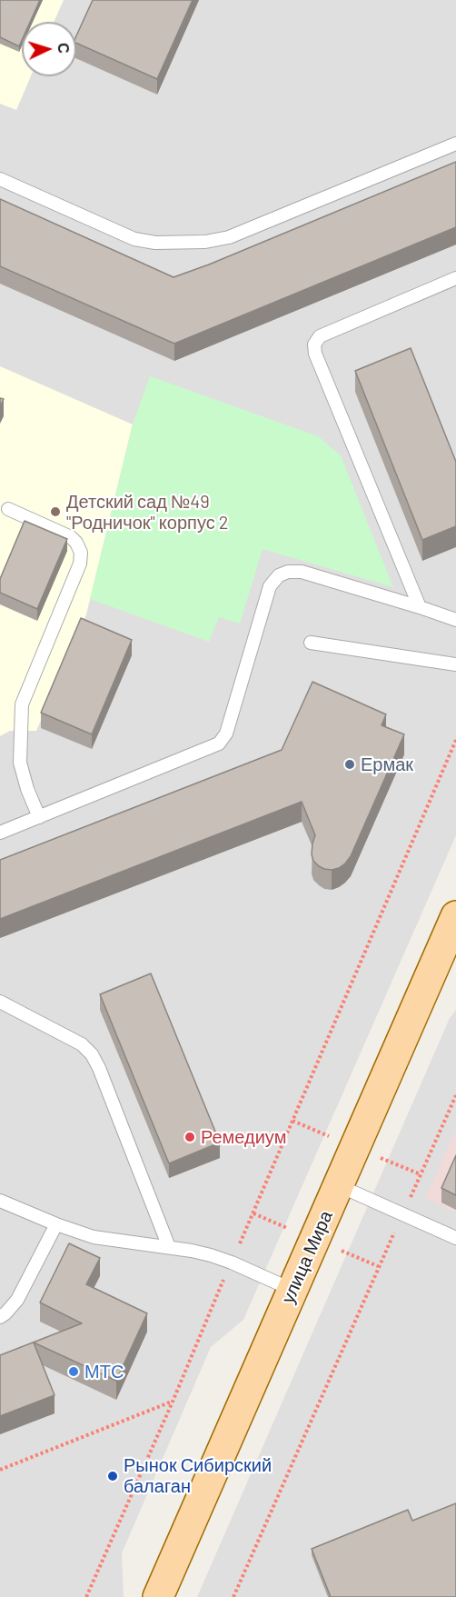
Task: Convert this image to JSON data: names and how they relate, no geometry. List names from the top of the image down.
{
  "streets": {
    "main road": ["улица Мира"]
  },
  "places": [
    "Детский сад №49 \"Родничок\" корпус 2",
    "Ермак",
    "Ремедиум",
    "МТС",
    "Рынок Сибирский балаган"
  ],
  "north": "right"
}
